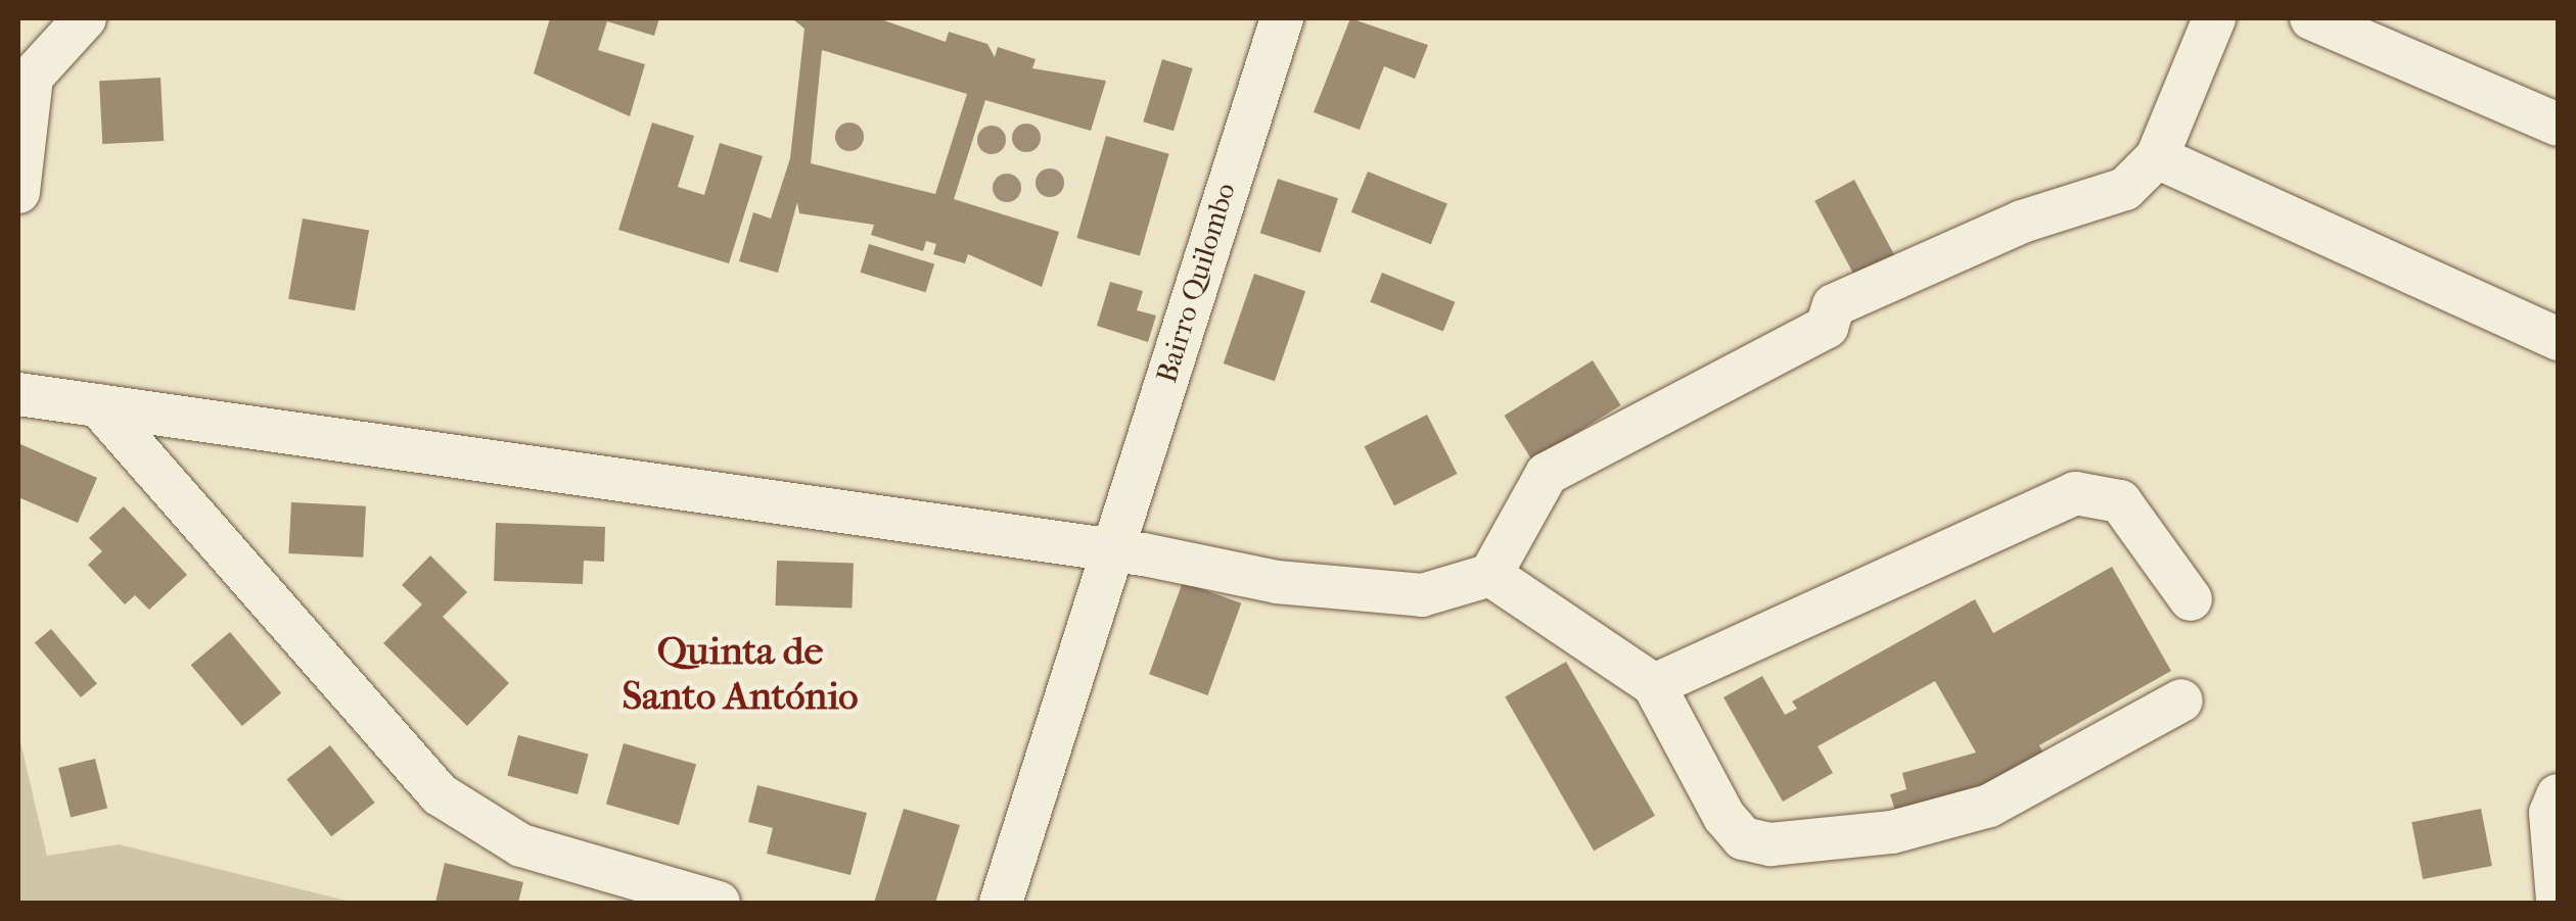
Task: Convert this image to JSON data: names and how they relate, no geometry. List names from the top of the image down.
{
  "streets": {
    "street": ["Bairro Quilombo"]
  },
  "districts": ["Quinta de Santo António"]
}
